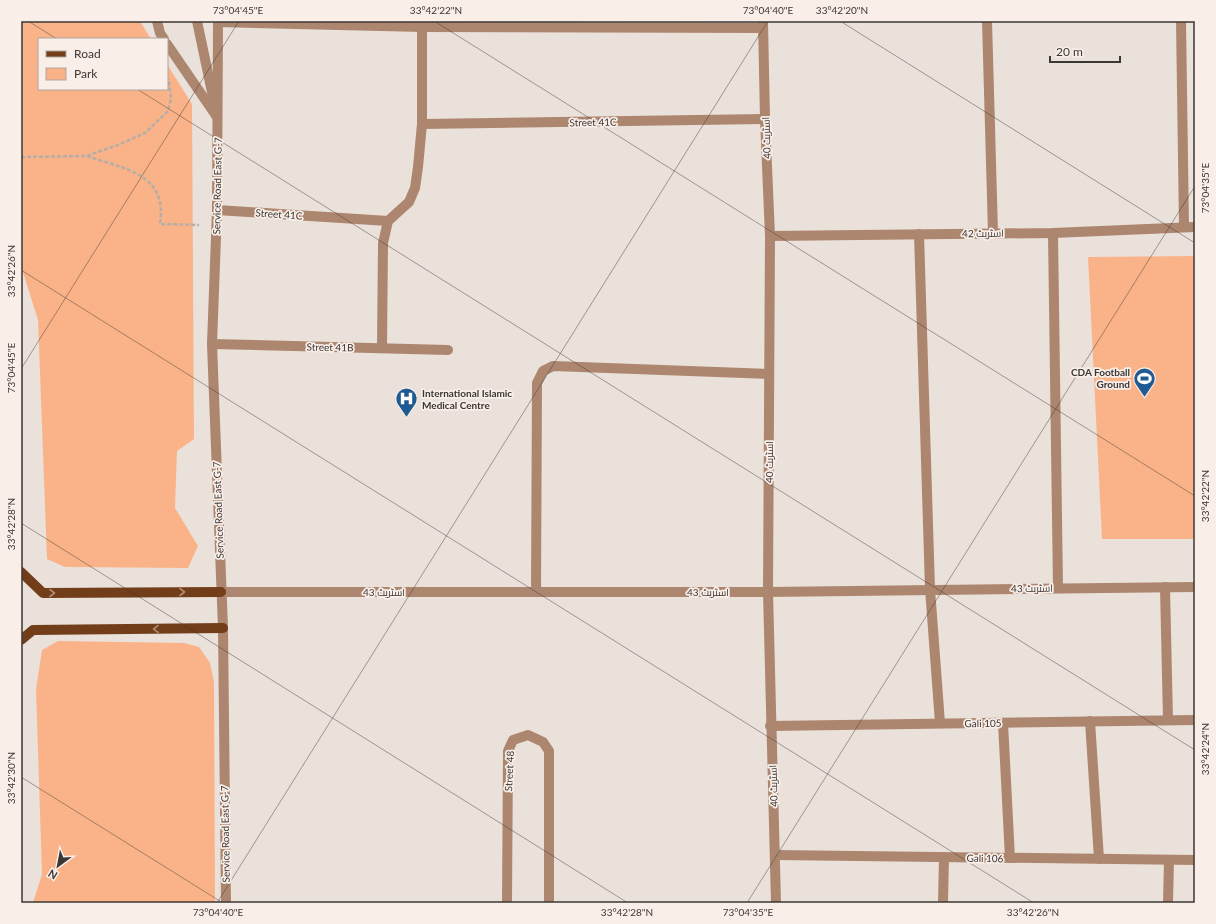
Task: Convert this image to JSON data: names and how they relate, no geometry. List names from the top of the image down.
{
  "streets": {
    "street": [
      "Street 41C",
      "اسٹریٹ 40",
      "Service Road East G-7",
      "اسٹریٹ 42",
      "Street 41B",
      "اسٹریٹ 43",
      "Gali 105",
      "Street 48",
      "Gali 106"
    ]
  },
  "crossings": [
    ["Street 41C", "اسٹریٹ 40"],
    ["Street 41C", "Service Road East G-7"],
    ["اسٹریٹ 40", "اسٹریٹ 42"],
    ["اسٹریٹ 40", "اسٹریٹ 43"],
    ["اسٹریٹ 40", "Gali 105"],
    ["اسٹریٹ 40", "Gali 106"],
    ["Service Road East G-7", "Street 41B"],
    ["Service Road East G-7", "اسٹریٹ 43"]
  ],
  "places": {
    "sports": ["CDA Football Ground"],
    "hospital": ["International Islamic Medical Centre"]
  },
  "legend": ["Road", "Park"],
  "scale_bar": "20 m",
  "north": "bottom left",
  "coordinates": [
    "73°04'45\"E",
    "33°42'22\"N",
    "73°04'40\"E",
    "33°42'20\"N",
    "73°04'35\"E",
    "33°42'26\"N",
    "33°42'28\"N",
    "33°42'24\"N",
    "33°42'30\"N"
  ]
}
